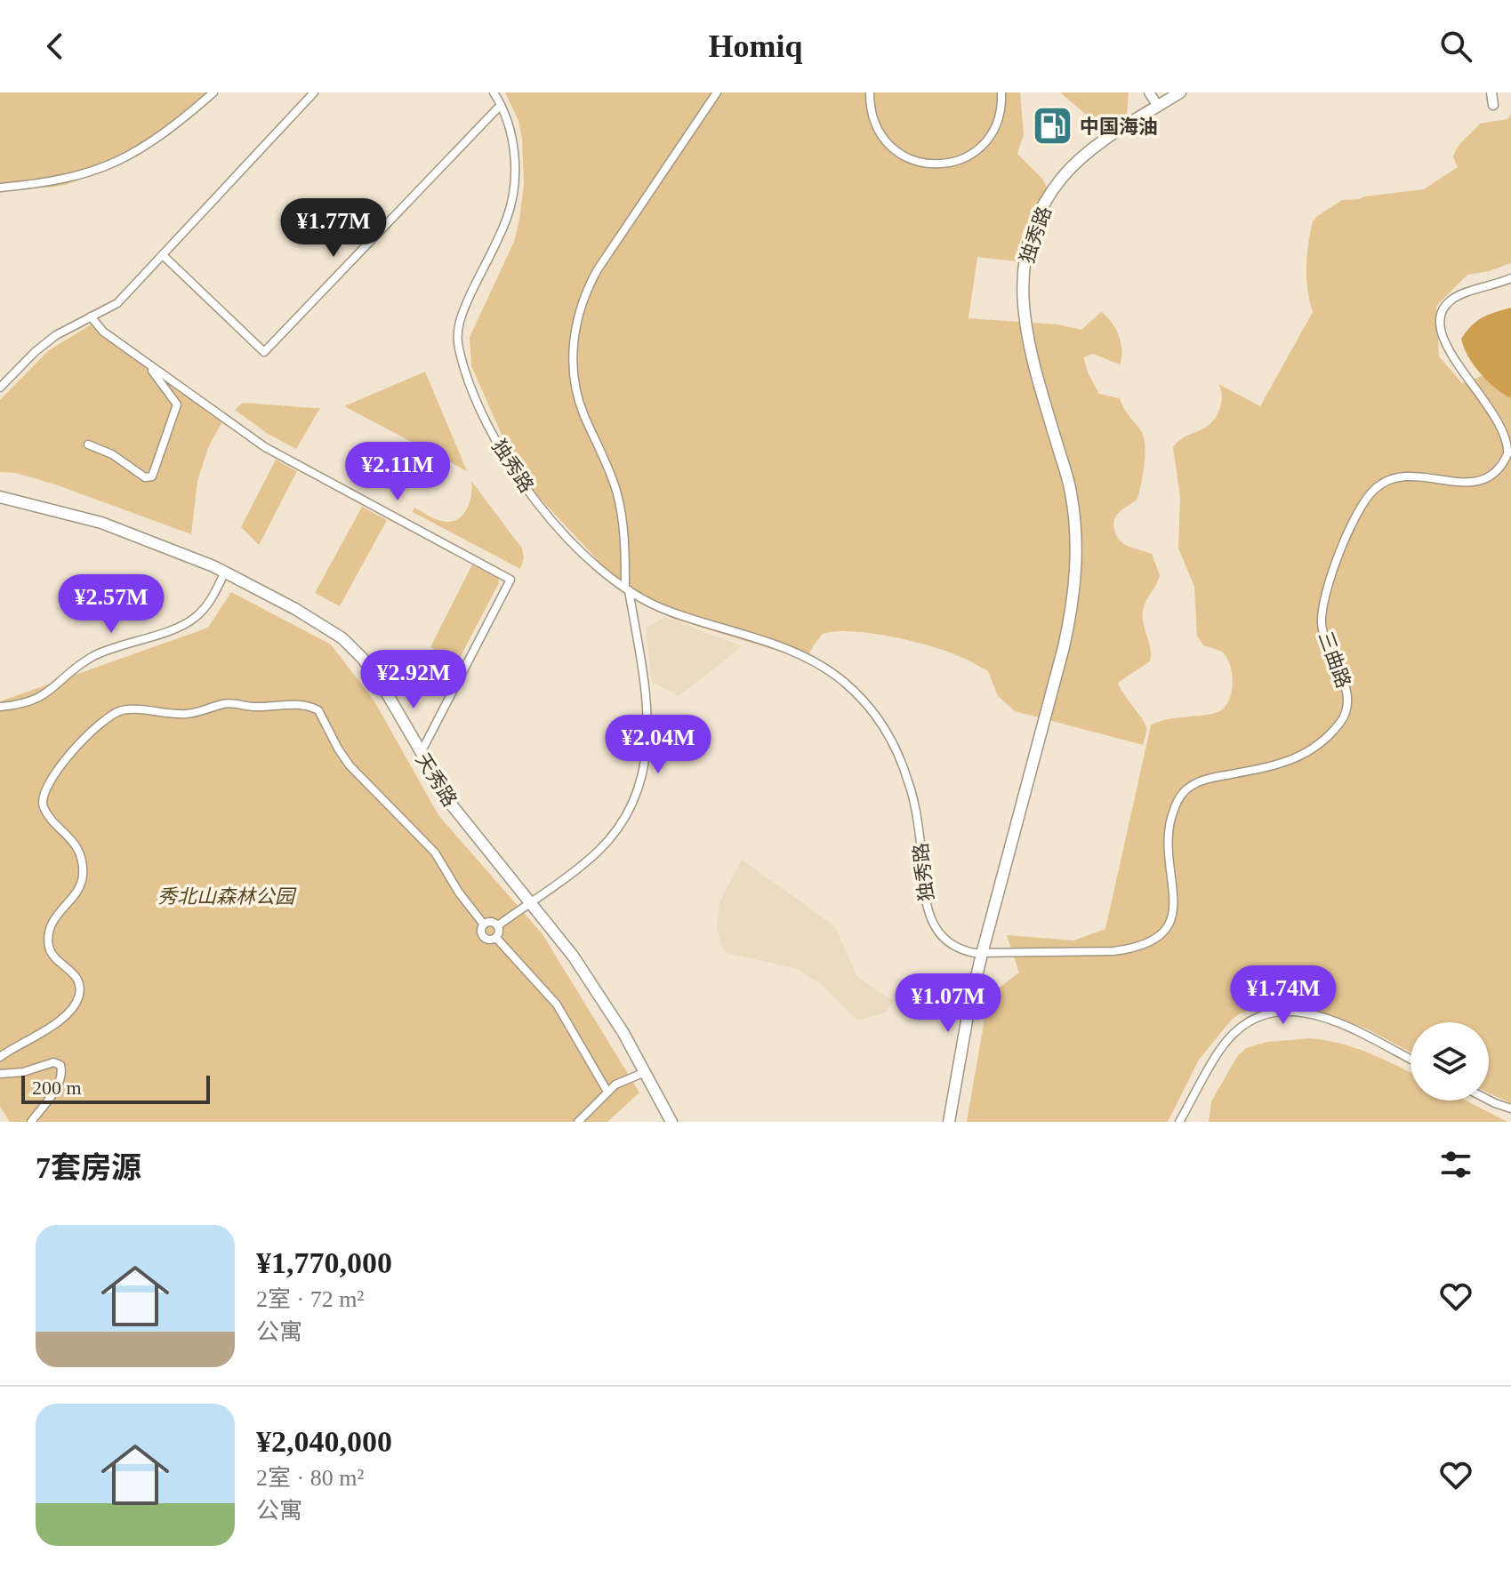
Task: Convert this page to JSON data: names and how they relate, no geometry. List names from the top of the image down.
{
  "streets": {
    "main road": ["独秀路", "天秀路"],
    "street": ["三曲路"]
  },
  "crossings": [
    ["独秀路", "三曲路"]
  ],
  "parks": ["秀北山森林公园"],
  "places": {
    "fuel station": ["中国海油"]
  },
  "scale_bar": "200 m",
  "page": {
    "header": "Homiq",
    "price": [
      "¥1.77M",
      "¥2.11M",
      "¥2.57M",
      "¥2.92M",
      "¥2.04M",
      "¥1.74M",
      "¥1.07M"
    ],
    "scale": "200 m",
    "heading": "7套房源",
    "list": [
      {
        "name": "¥1,770,000",
        "note": "2室 · 72 m² · 公寓"
      },
      {
        "name": "¥2,040,000",
        "note": "2室 · 80 m² · 公寓"
      }
    ]
  }
}
